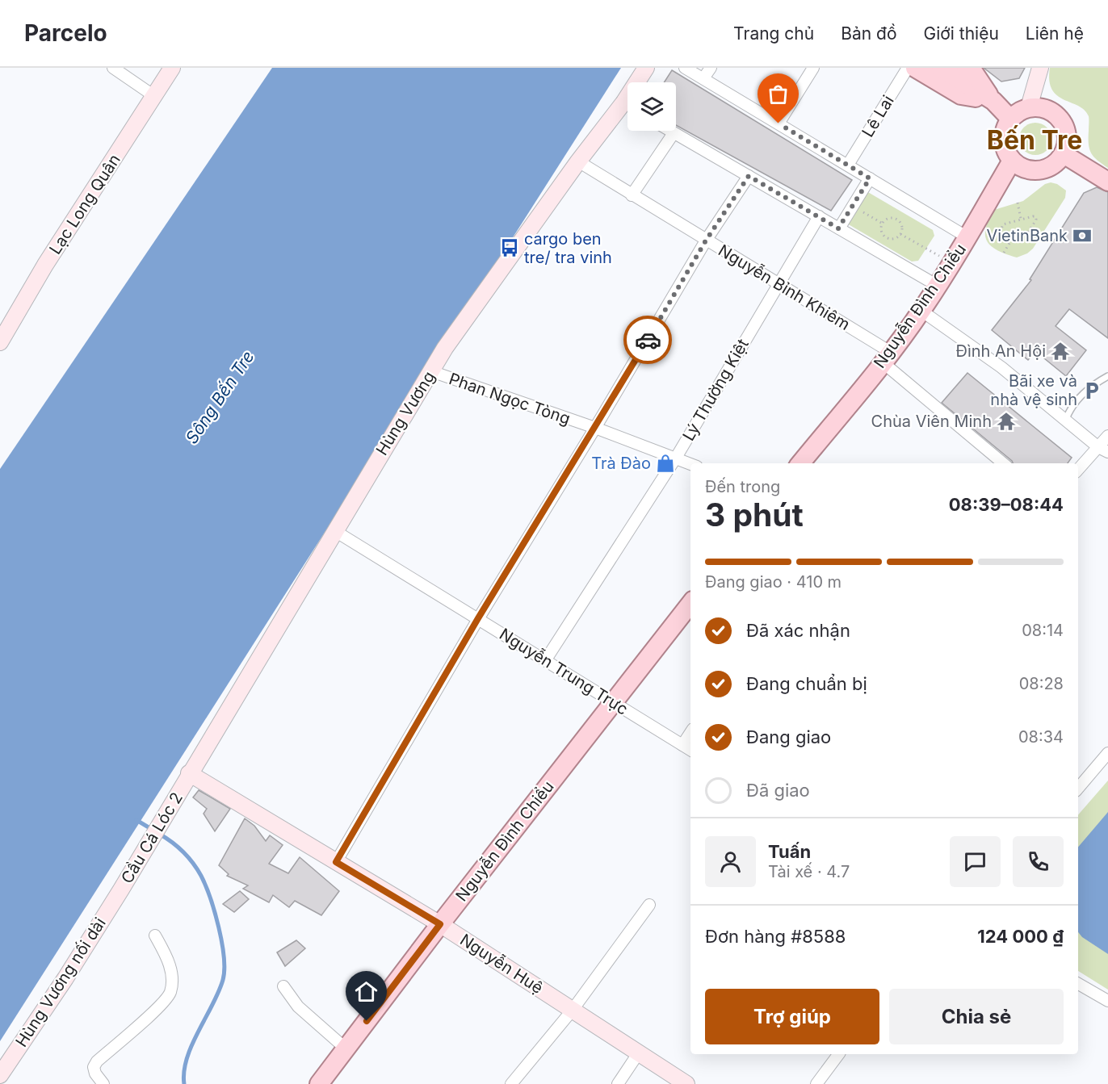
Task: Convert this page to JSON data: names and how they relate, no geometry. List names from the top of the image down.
{
  "streets": {
    "main road": ["Nguyễn Đình Chiểu"],
    "street": [
      "Lê Lai",
      "Lạc Long Quân",
      "Nguyễn Bỉnh Khiêm",
      "Lý Thường Kiệt",
      "Phan Ngọc Tòng",
      "Hùng Vương",
      "Nguyễn Trung Trực",
      "Cầu Cá Lóc 2",
      "Nguyễn Huệ",
      "Hùng Vương nối dài"
    ]
  },
  "crossings": [
    ["Nguyễn Bỉnh Khiêm", "Nguyễn Đình Chiểu"],
    ["Nguyễn Bỉnh Khiêm", "Lý Thường Kiệt"],
    ["Nguyễn Bỉnh Khiêm", "Hùng Vương"],
    ["Nguyễn Đình Chiểu", "Nguyễn Trung Trực"],
    ["Nguyễn Đình Chiểu", "Nguyễn Huệ"],
    ["Lý Thường Kiệt", "Phan Ngọc Tòng"],
    ["Lý Thường Kiệt", "Nguyễn Trung Trực"],
    ["Phan Ngọc Tòng", "Hùng Vương"],
    ["Hùng Vương", "Nguyễn Trung Trực"],
    ["Hùng Vương", "Cầu Cá Lóc 2"],
    ["Hùng Vương", "Nguyễn Huệ"],
    ["Cầu Cá Lóc 2", "Nguyễn Huệ"],
    ["Cầu Cá Lóc 2", "Hùng Vương nối dài"]
  ],
  "districts": ["Bến Tre"],
  "water": ["Sông Bến Tre"],
  "places": {
    "bank": ["VietinBank"],
    "bus stop": ["cargo ben tre/ tra vinh"],
    "temple": ["Đình An Hội", "Chùa Viên Minh"],
    "parking": ["Bãi xe và nhà vệ sinh"],
    "shop": ["Trà Đào"]
  },
  "page": {
    "header": "Parcelo",
    "nav": [
      "Trang chủ",
      "Bản đồ",
      "Giới thiệu",
      "Liên hệ"
    ],
    "heading": ["3 phút", "Đến trong", "08:39–08:44"],
    "panel": [
      "Tuấn",
      "Tài xế · 4.7",
      "Đơn hàng #8588",
      "124 000 ₫"
    ],
    "bar": "Đang giao · 410 m",
    "list": [
      ["Đã xác nhận", "08:14"],
      ["Đang chuẩn bị", "08:28"],
      ["Đang giao", "08:34"],
      "Đã giao"
    ],
    "buttons": ["Trợ giúp", "Chia sẻ"]
  }
}
